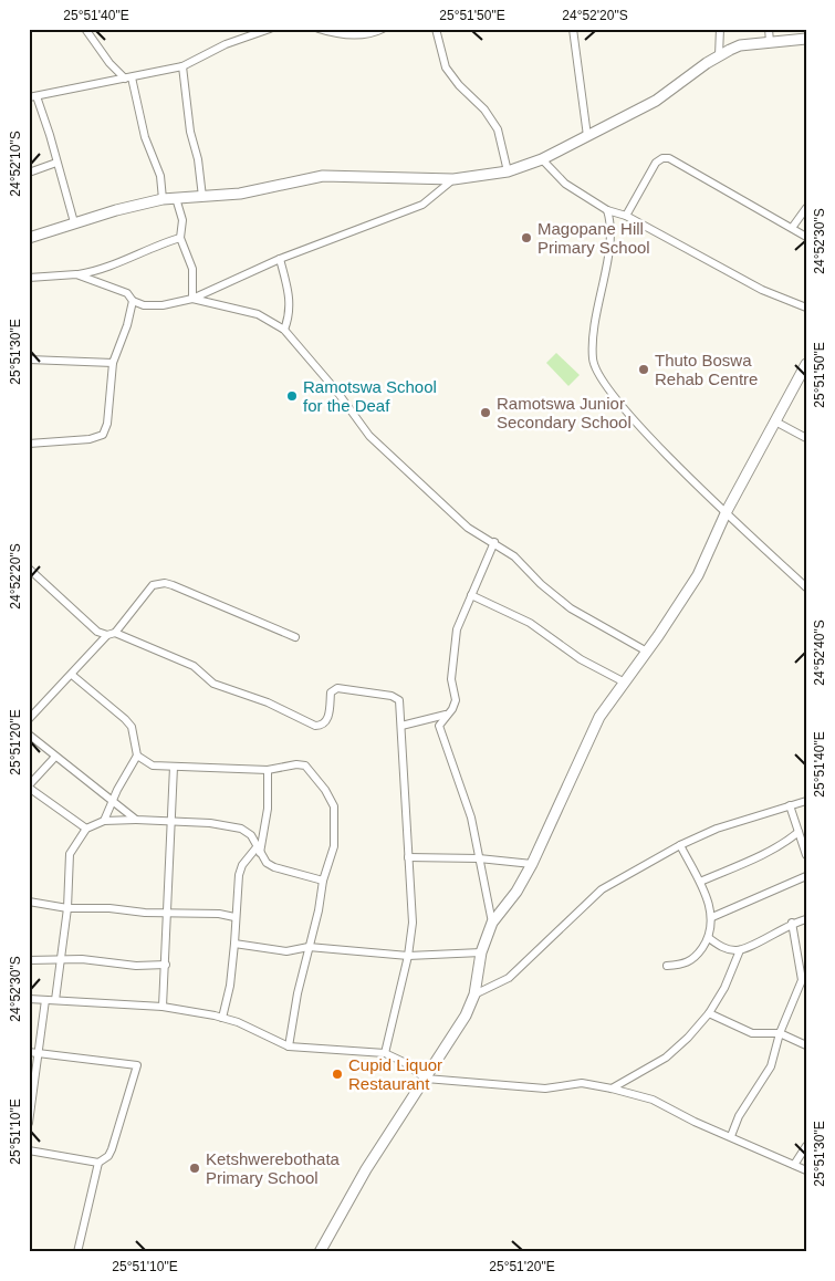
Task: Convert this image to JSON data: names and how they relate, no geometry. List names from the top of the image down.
{
  "places": [
    "Magopane Hill Primary School",
    "Thuto Boswa Rehab Centre",
    "Ramotswa School for the Deaf",
    "Ramotswa Junior Secondary School",
    "Cupid Liquor Restaurant",
    "Ketshwerebothata Primary School"
  ],
  "coordinates": [
    "25°51'40\"E",
    "25°51'50\"E",
    "24°52'20\"S",
    "24°52'10\"S",
    "24°52'30\"S",
    "25°51'30\"E",
    "24°52'40\"S",
    "25°51'20\"E",
    "25°51'10\"E"
  ]
}
